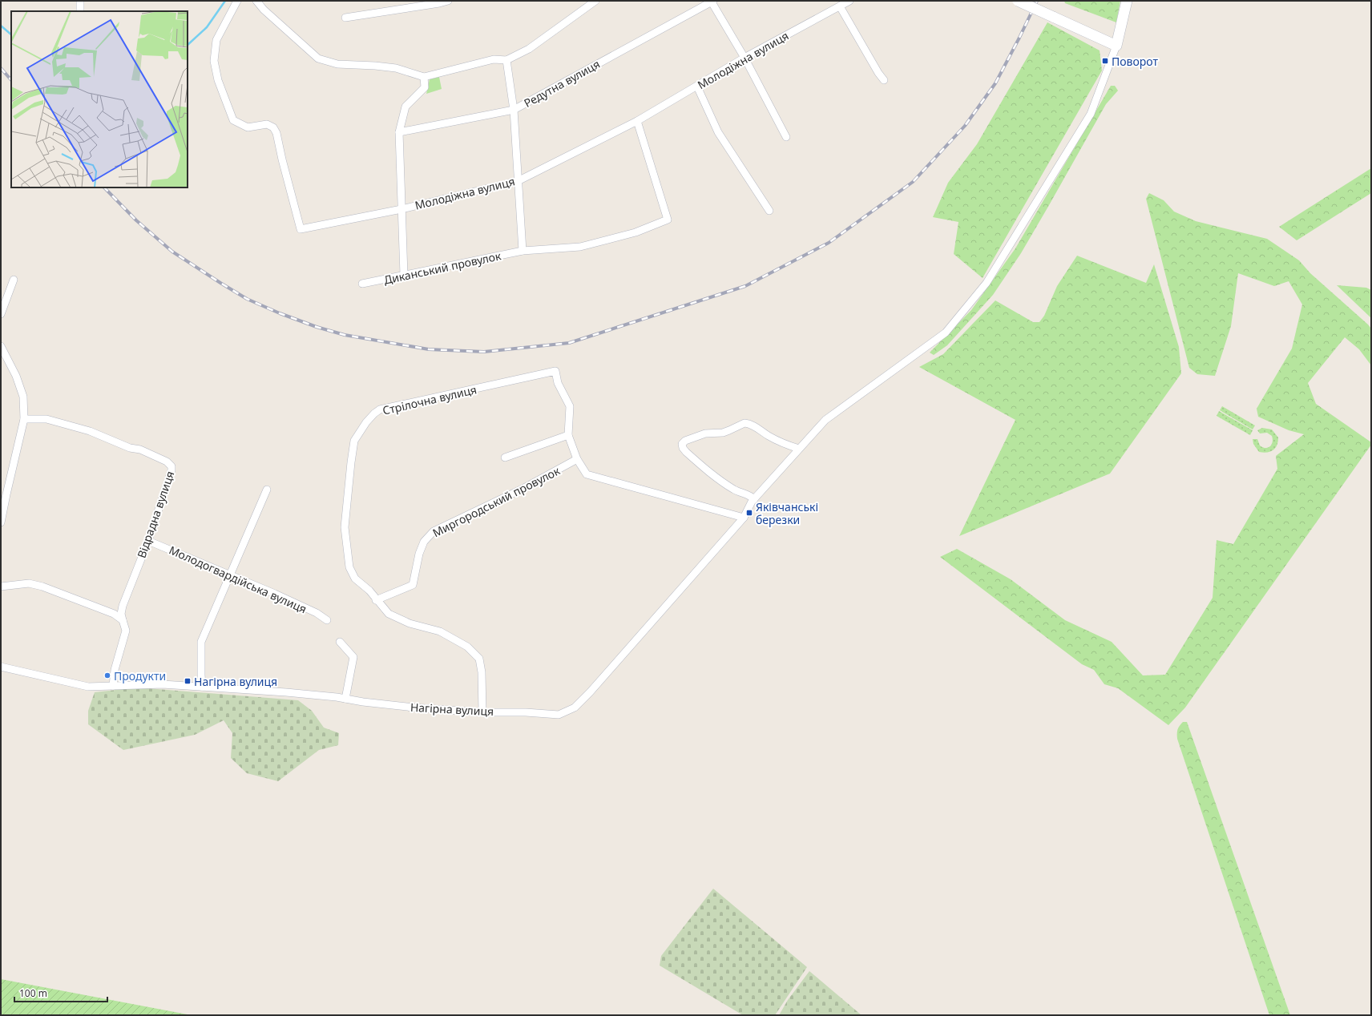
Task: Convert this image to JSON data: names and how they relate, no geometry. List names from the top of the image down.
{
  "streets": {
    "street": [
      "Молодіжна вулиця",
      "Редутна вулиця",
      "Диканський провулок",
      "Стрілочна вулиця",
      "Миргородський провулок",
      "Відрадна вулиця",
      "Молодогвардійська вулиця",
      "Нагірна вулиця"
    ]
  },
  "crossings": [
    ["Стрілочна вулиця", "Миргородський провулок"],
    ["Стрілочна вулиця", "Нагірна вулиця"],
    ["Відрадна вулиця", "Молодогвардійська вулиця"],
    ["Відрадна вулиця", "Нагірна вулиця"]
  ],
  "places": {
    "transit": ["Поворот", "Яківчанські березки", "Нагірна вулиця"],
    "other": ["Продукти"]
  },
  "scale_bar": "100 m"
}
